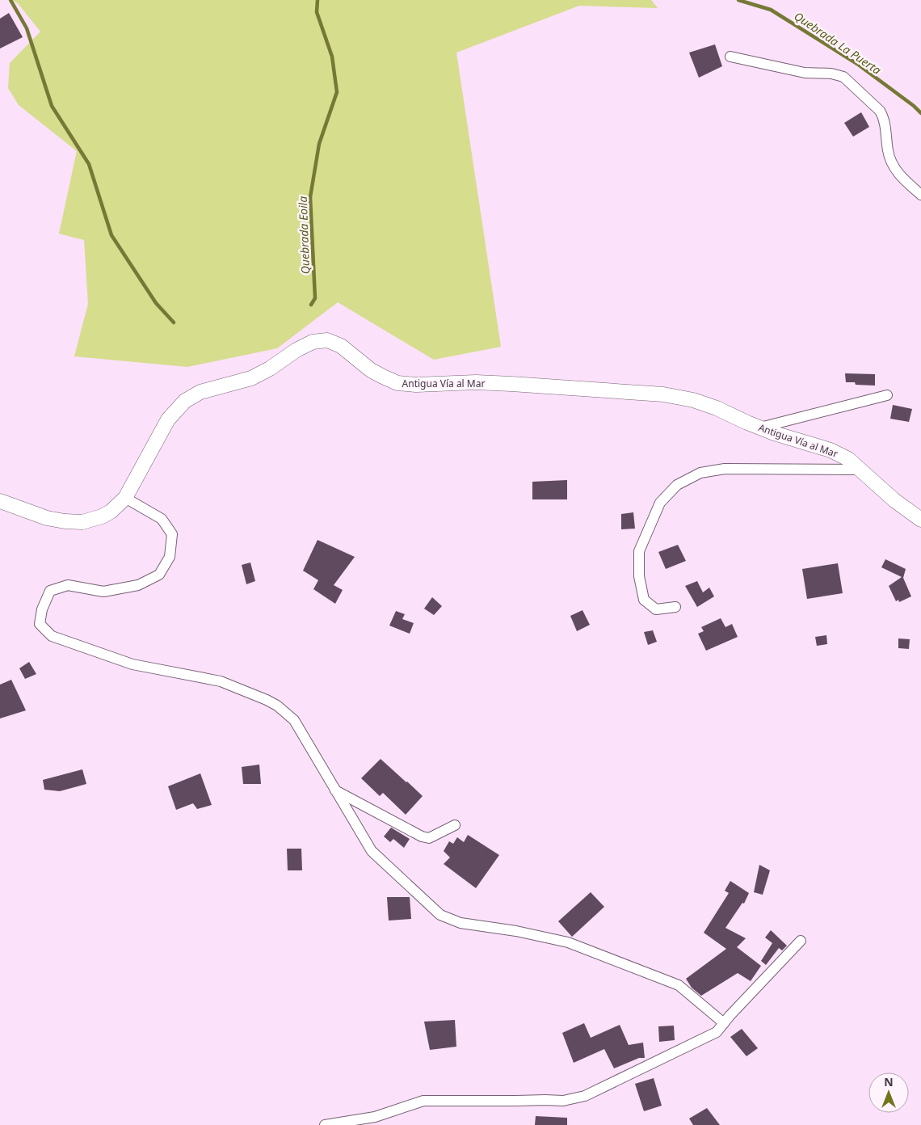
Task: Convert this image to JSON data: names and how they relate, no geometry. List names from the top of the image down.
{
  "streets": {
    "main road": ["Antigua Vía al Mar"]
  },
  "water": ["Quebrada La Puerta", "Quebrada Eoila"],
  "north": "top"
}
